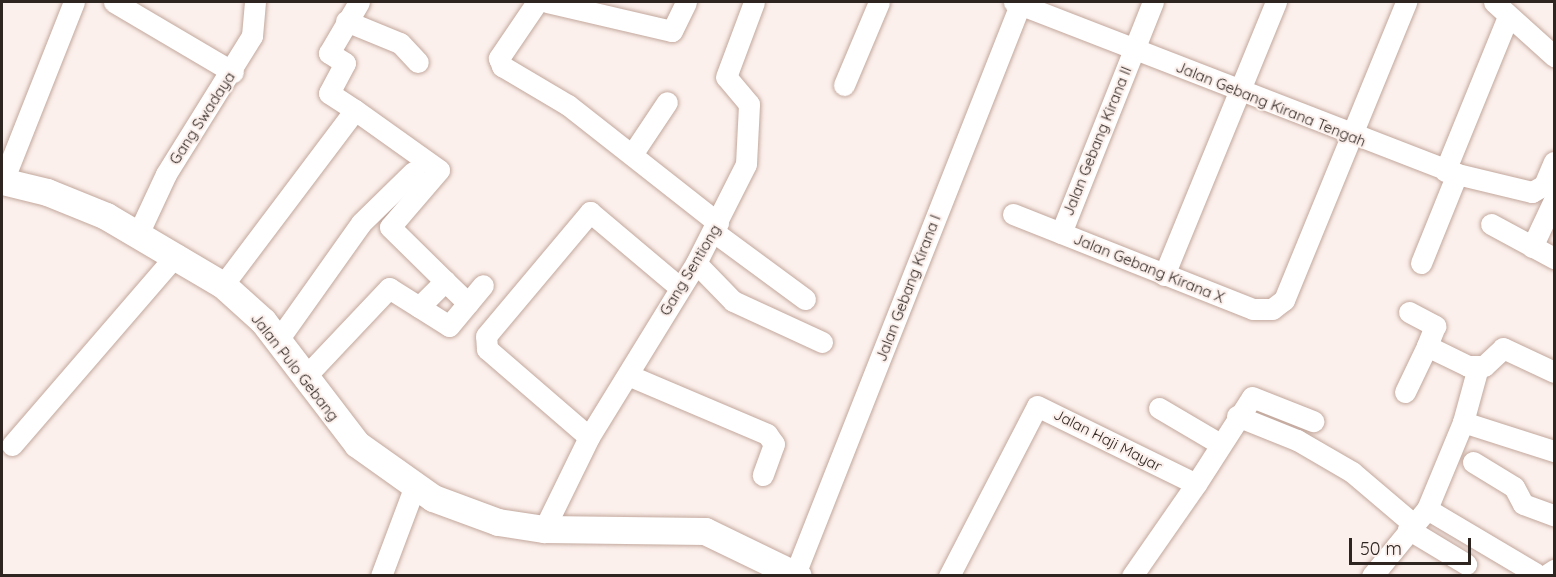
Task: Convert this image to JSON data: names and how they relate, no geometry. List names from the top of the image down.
{
  "streets": {
    "main road": ["Jalan Pulo Gebang"],
    "street": [
      "Jalan Gebang Kirana Tengah",
      "Gang Swadaya",
      "Jalan Gebang Kirana II",
      "Jalan Gebang Kirana X",
      "Gang Sentiong",
      "Jalan Gebang Kirana I",
      "Jalan Haji Mayar"
    ]
  },
  "crossings": [
    ["Jalan Gebang Kirana Tengah", "Jalan Gebang Kirana II"],
    ["Jalan Gebang Kirana Tengah", "Jalan Gebang Kirana X"],
    ["Jalan Gebang Kirana Tengah", "Jalan Gebang Kirana I"],
    ["Gang Swadaya", "Jalan Pulo Gebang"],
    ["Jalan Gebang Kirana II", "Jalan Gebang Kirana X"],
    ["Gang Sentiong", "Jalan Pulo Gebang"],
    ["Jalan Gebang Kirana I", "Jalan Pulo Gebang"]
  ],
  "scale_bar": "50 m"
}
